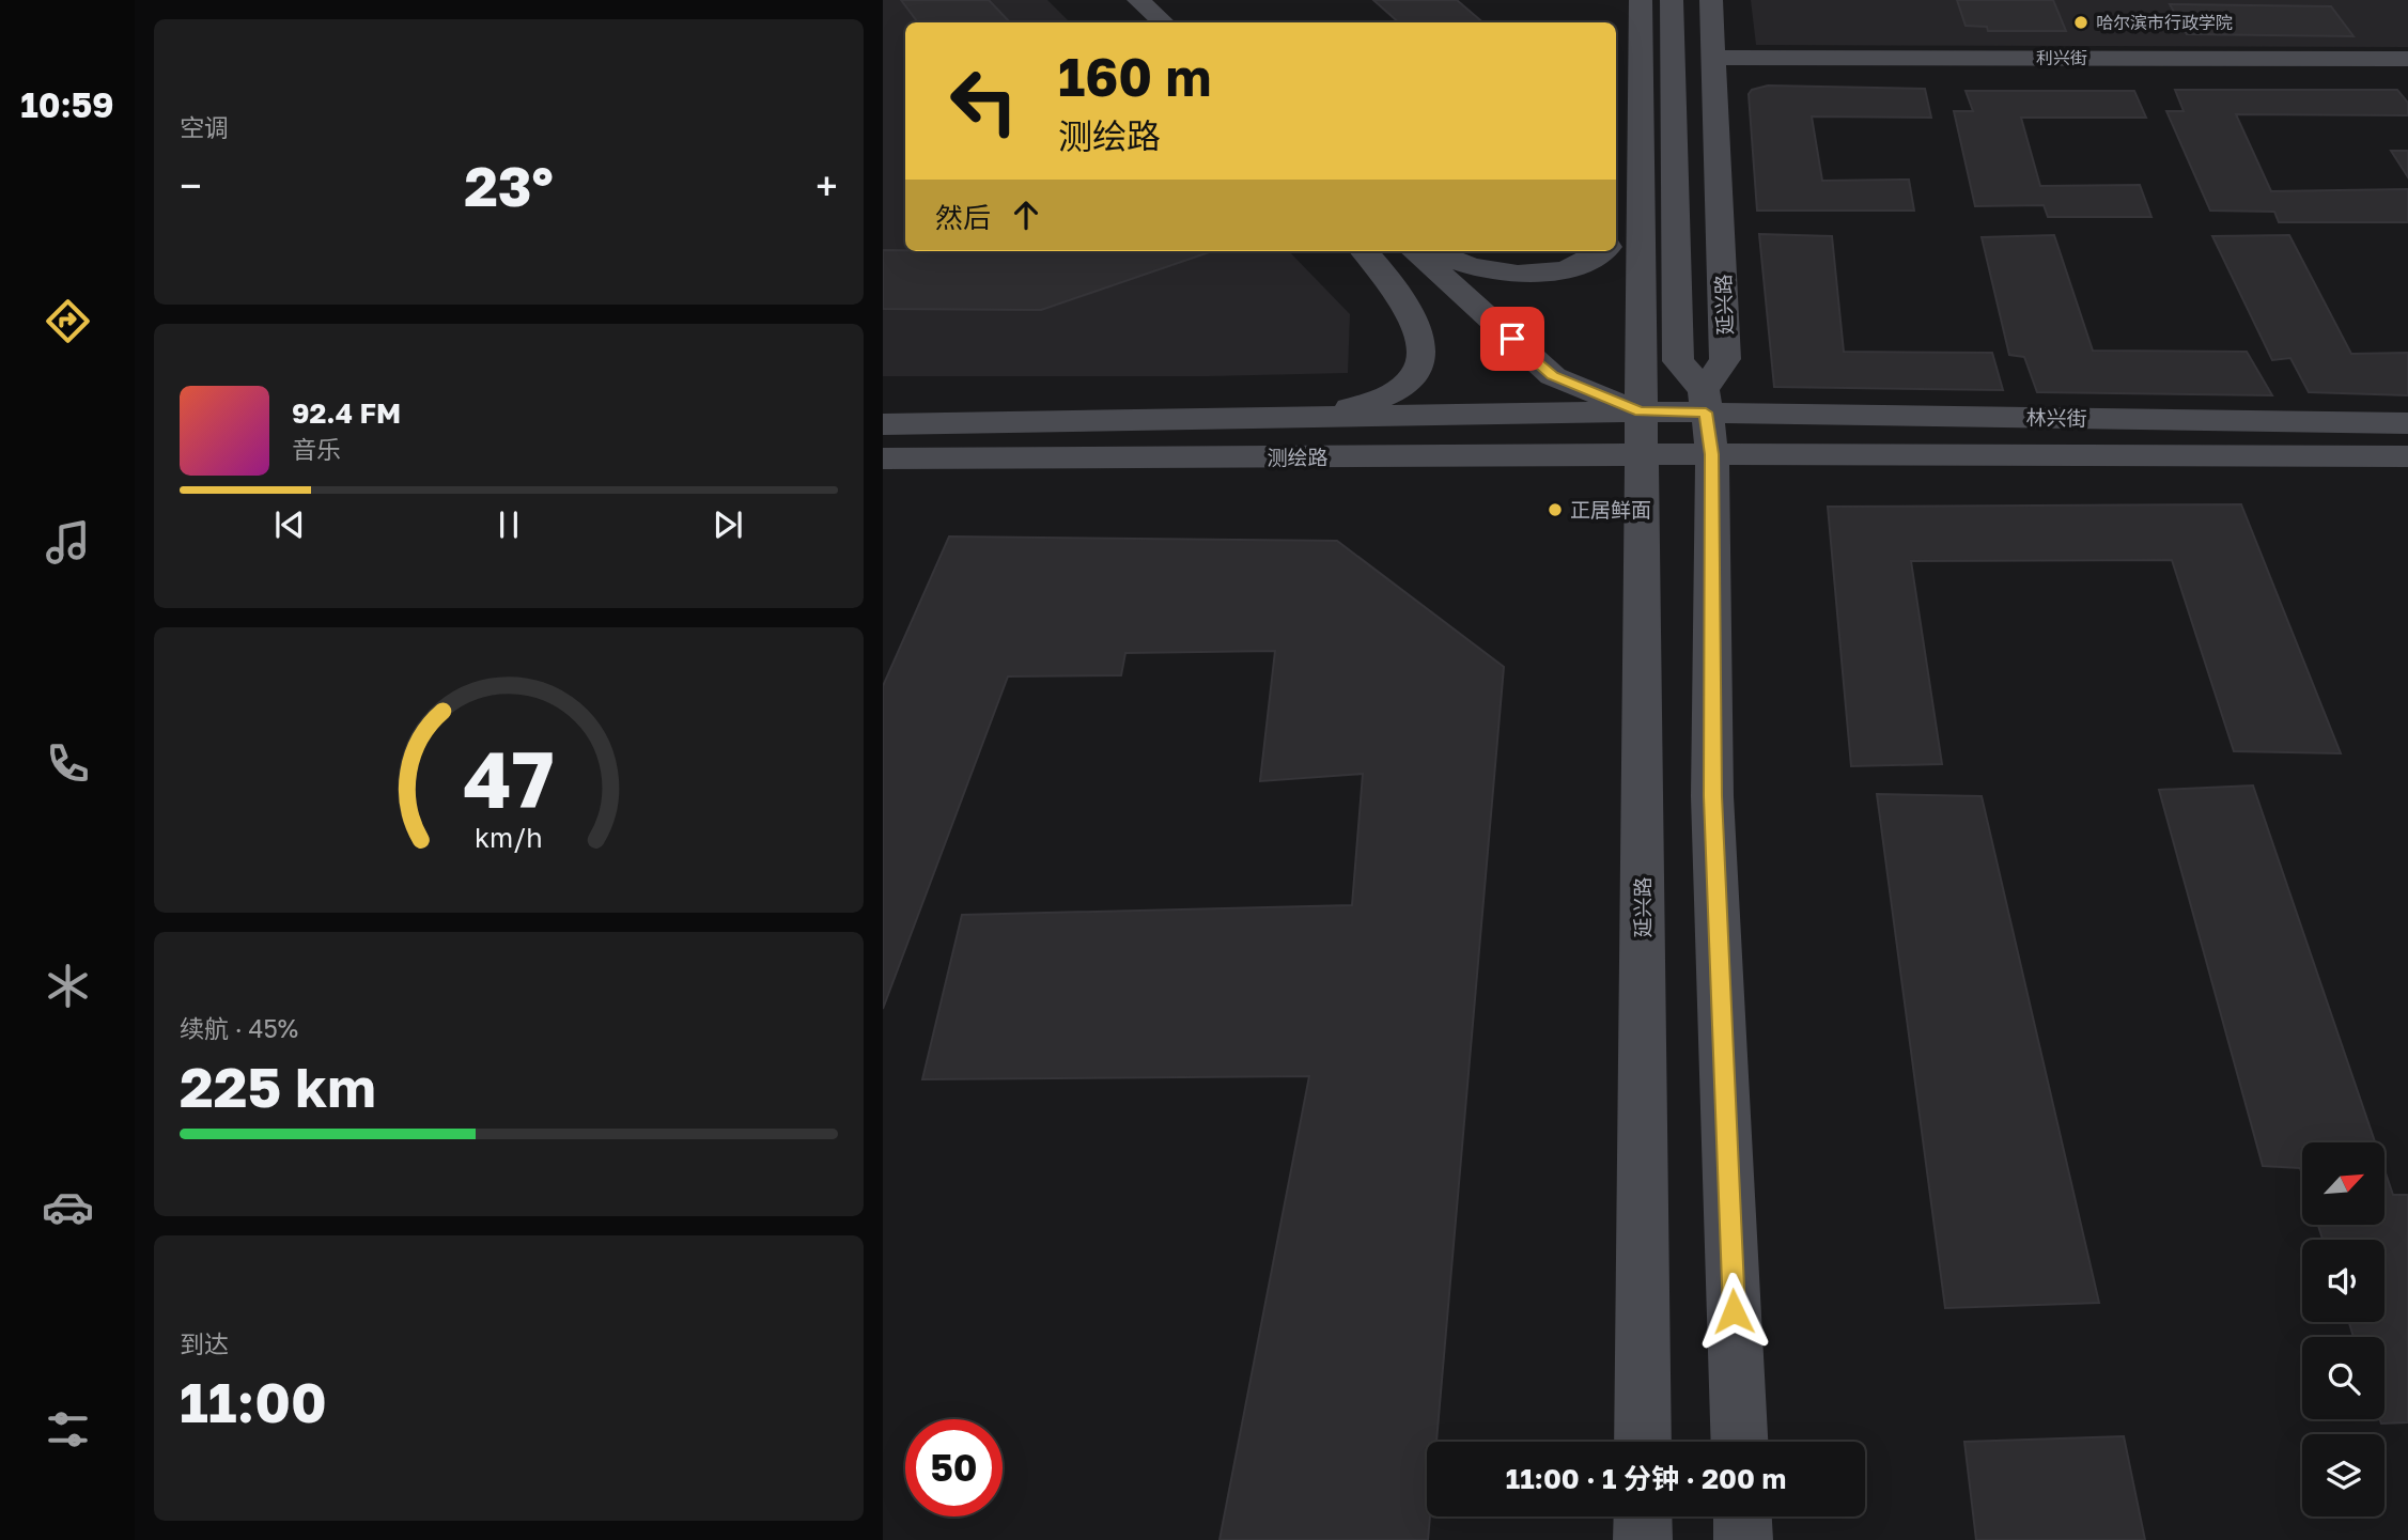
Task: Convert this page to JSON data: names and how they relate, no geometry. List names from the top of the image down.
{
  "streets": {
    "main road": [
      "利兴街",
      "延兴路",
      "林兴街",
      "测绘路"
    ]
  },
  "crossings": [
    ["利兴街", "延兴路"],
    ["延兴路", "林兴街"],
    ["延兴路", "测绘路"],
    ["林兴街", "测绘路"]
  ],
  "places": ["哈尔滨市行政学院", "正居鲜面"],
  "north": "top right",
  "page": {
    "tabs": "10:59",
    "tile": [
      "空调",
      ["续航 · 45%", "225 km"],
      ["到达", "11:00"]
    ],
    "turn": ["160 m", "测绘路"],
    "heat": ["−", "23°", "+"],
    "then": "然后",
    "song": ["92.4 FM", "音乐"],
    "limit": "50",
    "trip": "11:00 · 1 分钟 · 200 m",
    "gauge": ["47", "km/h"]
  }
}
